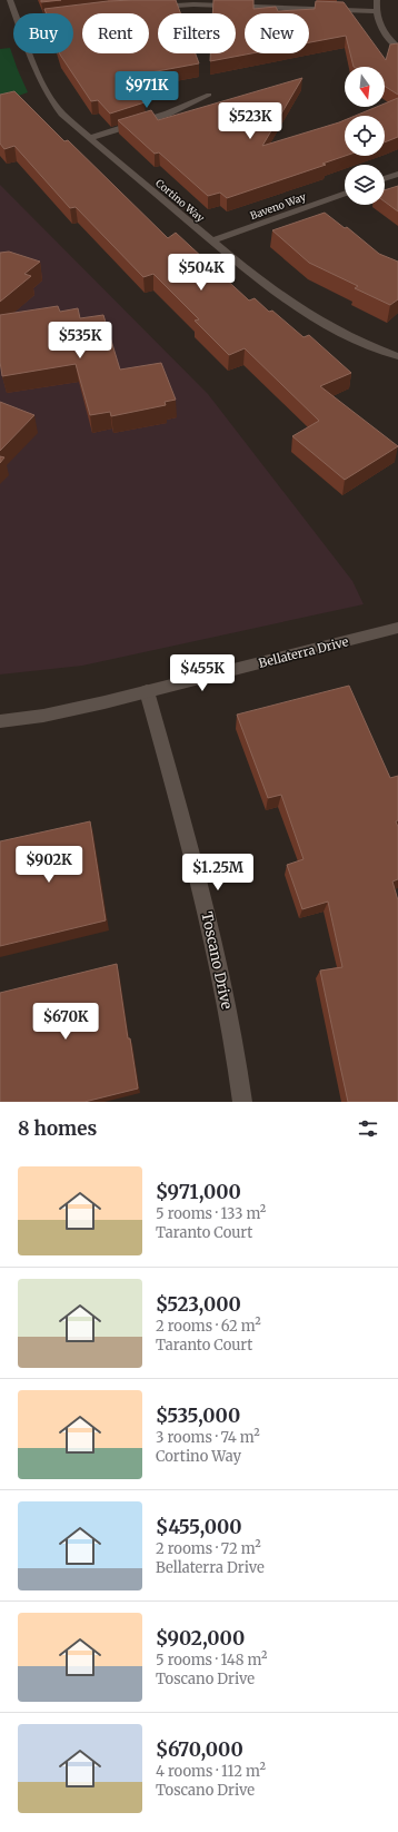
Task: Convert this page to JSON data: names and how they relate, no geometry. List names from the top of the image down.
{
  "streets": {
    "street": [
      "Cortino Way",
      "Baveno Way",
      "Bellaterra Drive",
      "Toscano Drive"
    ]
  },
  "crossings": [
    ["Cortino Way", "Baveno Way"],
    ["Bellaterra Drive", "Toscano Drive"]
  ],
  "north": "bottom",
  "page": {
    "chip": [
      "Buy",
      "Rent",
      "Filters",
      "New"
    ],
    "price": [
      "$971K",
      "$523K",
      "$504K",
      "$535K",
      "$455K",
      "$902K",
      "$1.25M",
      "$670K"
    ],
    "heading": "8 homes",
    "list": [
      {
        "name": "$971,000",
        "note": "5 rooms · 133 m² · Taranto Court"
      },
      {
        "name": "$523,000",
        "note": "2 rooms · 62 m² · Taranto Court"
      },
      {
        "name": "$535,000",
        "note": "3 rooms · 74 m² · Cortino Way"
      },
      {
        "name": "$455,000",
        "note": "2 rooms · 72 m² · Bellaterra Drive"
      },
      {
        "name": "$902,000",
        "note": "5 rooms · 148 m² · Toscano Drive"
      },
      {
        "name": "$670,000",
        "note": "4 rooms · 112 m² · Toscano Drive"
      }
    ]
  }
}
